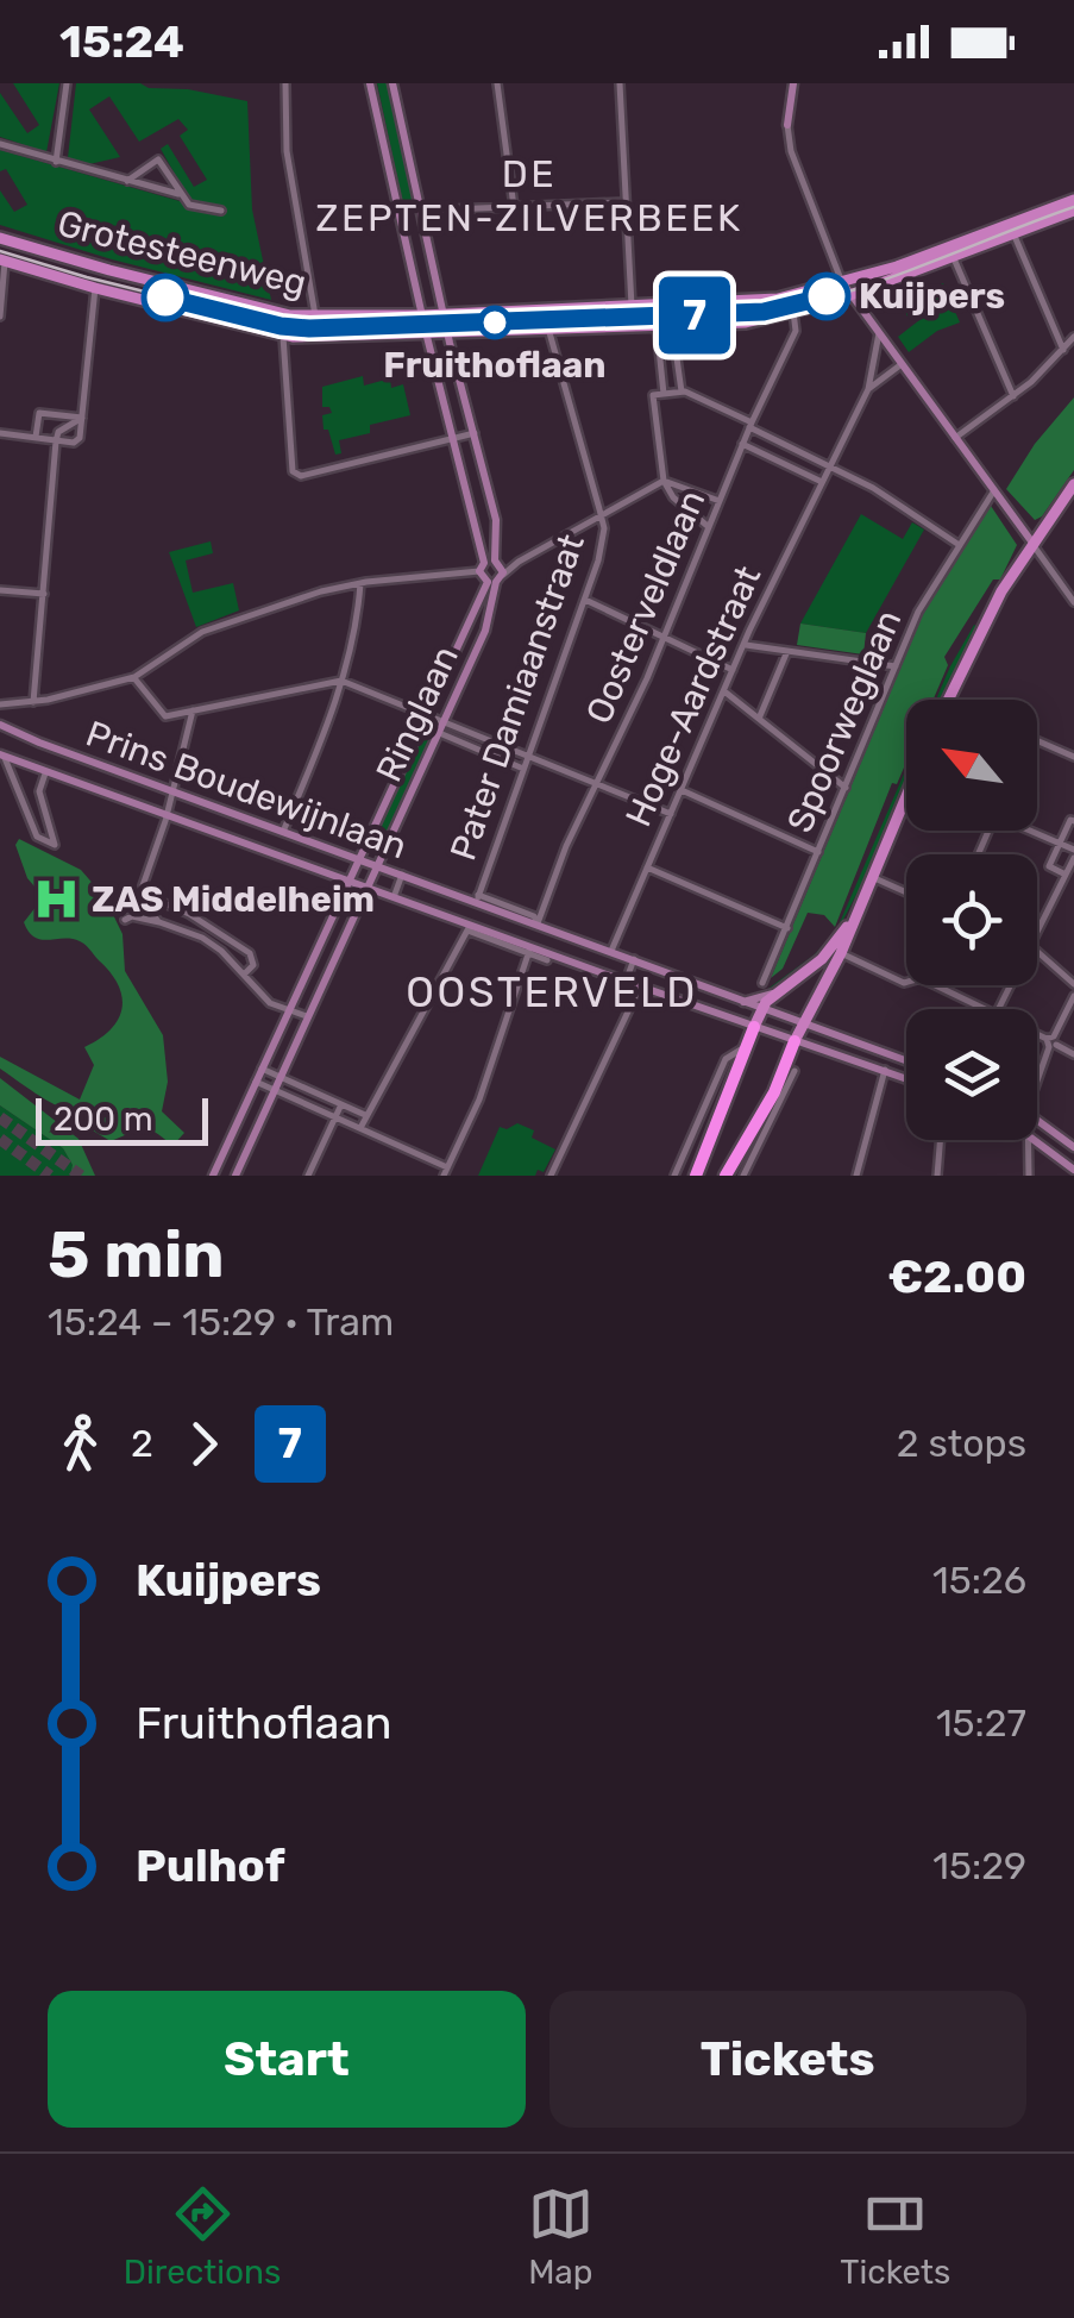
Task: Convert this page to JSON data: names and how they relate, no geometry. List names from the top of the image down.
{
  "streets": {
    "main road": ["Grotesteenweg"],
    "street": [
      "Oosterveldlaan",
      "Hoge-Aardstraat",
      "Pater Damiaanstraat",
      "Ringlaan",
      "Spoorweglaan",
      "Prins Boudewijnlaan"
    ]
  },
  "crossings": [
    ["Grotesteenweg", "Ringlaan"],
    ["Oosterveldlaan", "Prins Boudewijnlaan"],
    ["Hoge-Aardstraat", "Prins Boudewijnlaan"],
    ["Pater Damiaanstraat", "Prins Boudewijnlaan"],
    ["Ringlaan", "Prins Boudewijnlaan"]
  ],
  "districts": ["DE ZEPTEN-ZILVERBEEK", "OOSTERVELD"],
  "places": {
    "other": ["Kuijpers", "Fruithoflaan"],
    "hospital": ["ZAS Middelheim"]
  },
  "lines": ["tram line 7"],
  "scale_bar": "200 m",
  "north": "top left",
  "page": {
    "status": "15:24",
    "on_map": "7",
    "scale": "200 m",
    "heading": ["5 min", "15:24 – 15:29 · Tram", "€2.00"],
    "legs": ["2", "7", "2 stops"],
    "list": [
      {
        "name": "Kuijpers",
        "value": "15:26"
      },
      {
        "name": "Fruithoflaan",
        "value": "15:27"
      },
      {
        "name": "Pulhof",
        "value": "15:29"
      }
    ],
    "buttons": ["Start", "Tickets"],
    "tabs": ["Directions", "Map", "Tickets"]
  }
}
